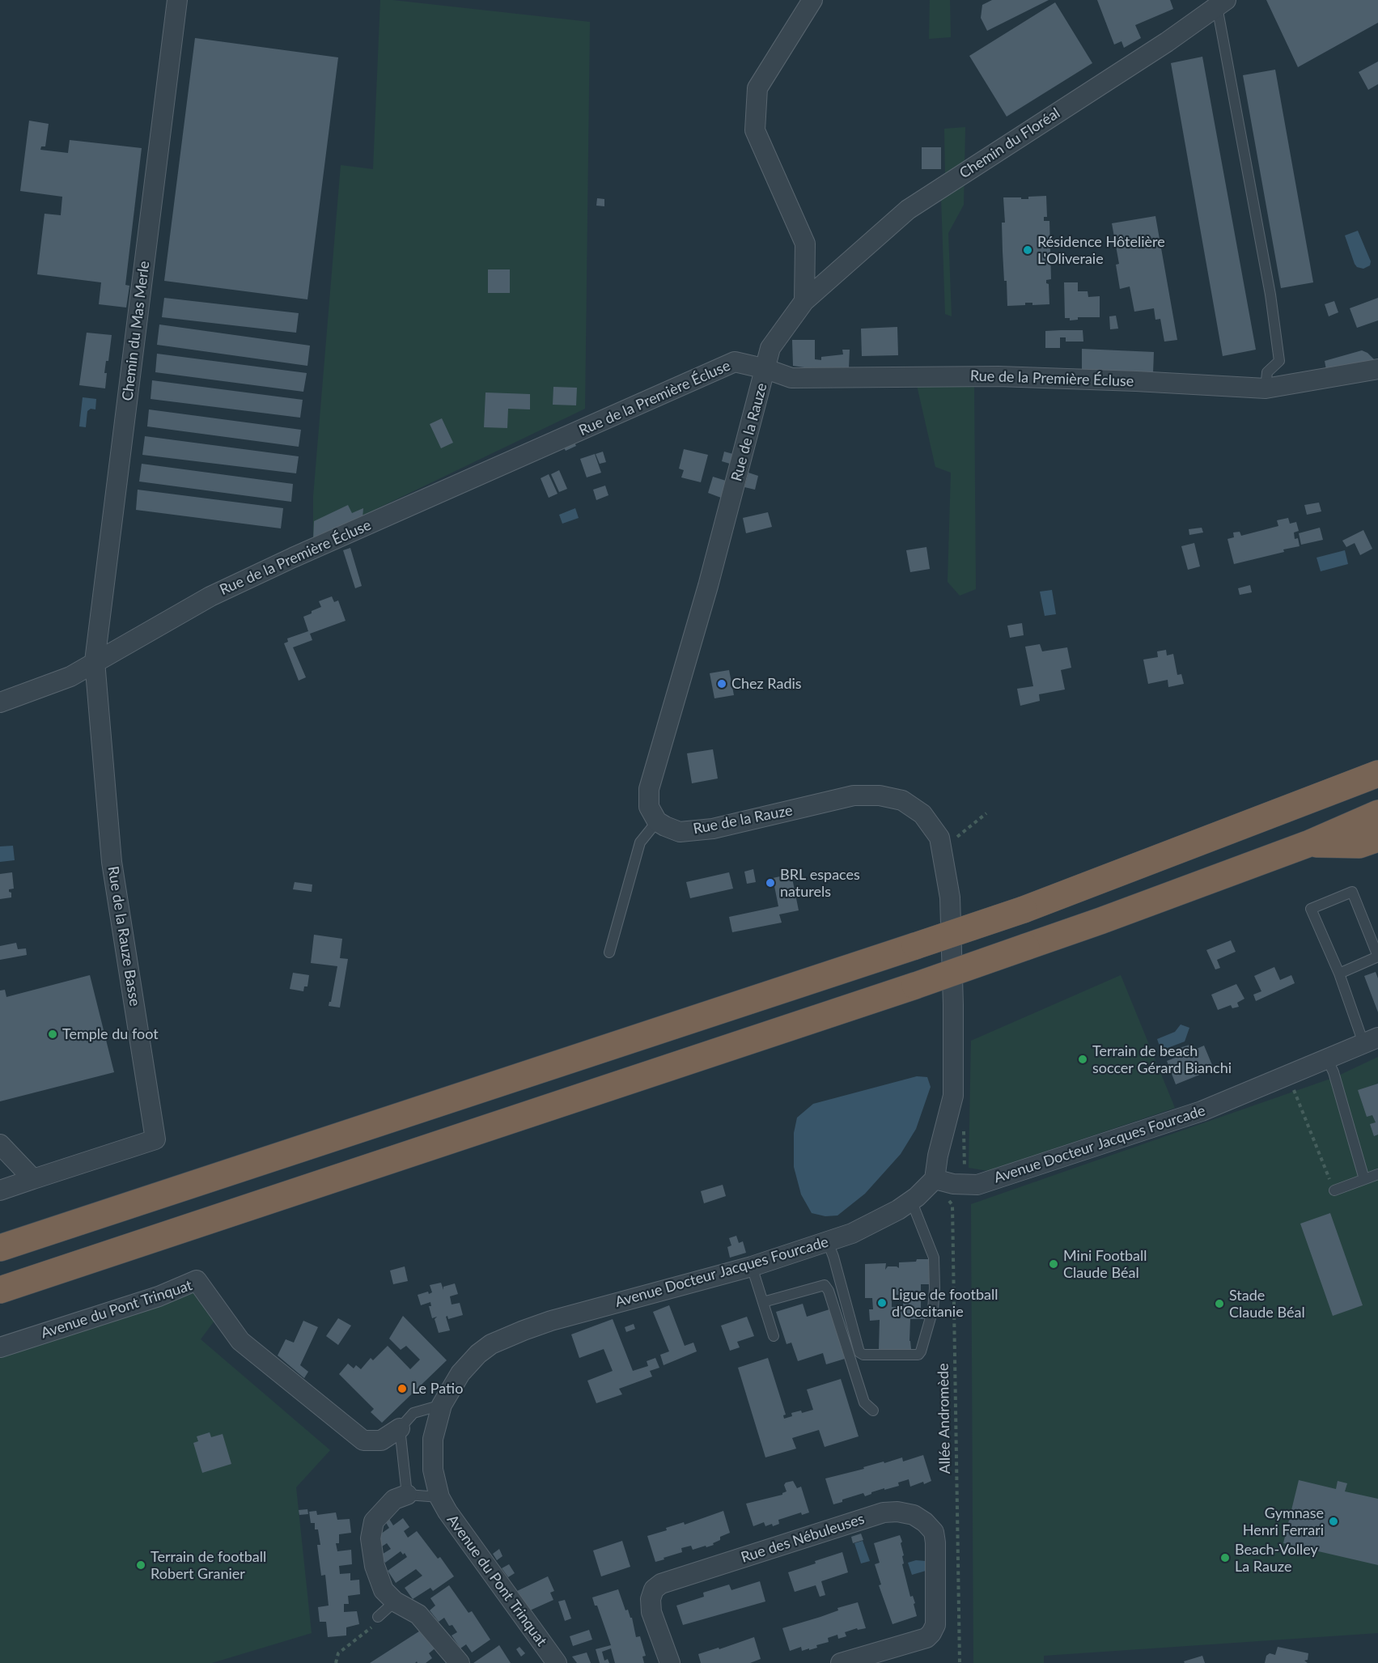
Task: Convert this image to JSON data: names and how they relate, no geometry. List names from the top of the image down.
{
  "streets": {
    "street": [
      "Chemin du Floréal",
      "Chemin du Mas Merle",
      "Rue de la Première Écluse",
      "Rue de la Rauze",
      "Rue de la Rauze Basse",
      "Avenue Docteur Jacques Fourcade",
      "Avenue du Pont Trinquat",
      "Rue des Nébuleuses"
    ],
    "path": ["Allée Andromède"]
  },
  "crossings": [
    ["Chemin du Floréal", "Rue de la Première Écluse"],
    ["Chemin du Floréal", "Rue de la Rauze"],
    ["Chemin du Mas Merle", "Rue de la Première Écluse"],
    ["Chemin du Mas Merle", "Rue de la Rauze Basse"],
    ["Rue de la Première Écluse", "Rue de la Rauze"],
    ["Rue de la Première Écluse", "Rue de la Rauze Basse"],
    ["Rue de la Rauze", "Avenue Docteur Jacques Fourcade"],
    ["Rue de la Rauze", "Allée Andromède"],
    ["Avenue Docteur Jacques Fourcade", "Avenue du Pont Trinquat"],
    ["Avenue Docteur Jacques Fourcade", "Allée Andromède"]
  ],
  "places": [
    "Résidence Hôtelière L'Oliveraie",
    "Chez Radis",
    "BRL espaces naturels",
    "Temple du foot",
    "Terrain de beach soccer Gérard Bianchi",
    "Mini Football Claude Béal",
    "Ligue de football d'Occitanie",
    "Stade Claude Béal",
    "Le Patio",
    "Gymnase Henri Ferrari",
    "Beach-Volley La Rauze",
    "Terrain de football Robert Granier"
  ]
}
